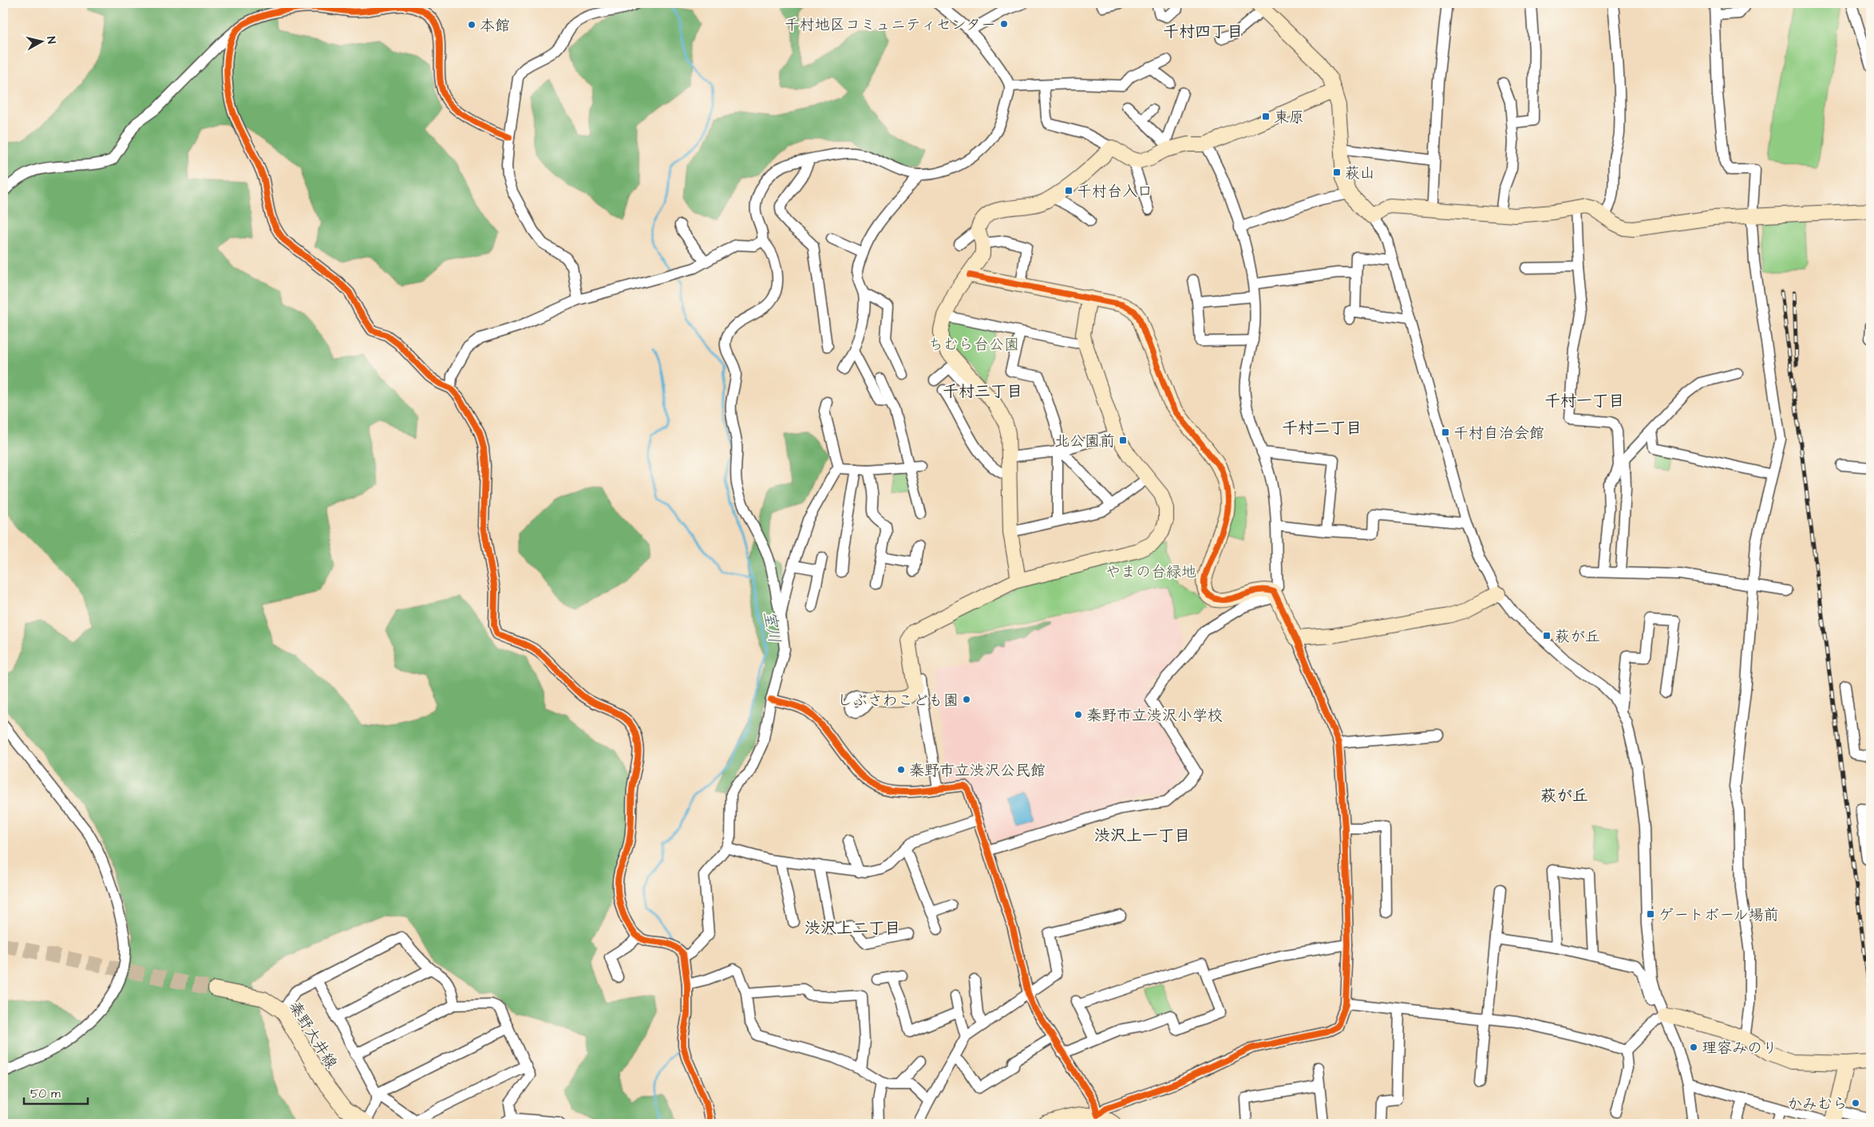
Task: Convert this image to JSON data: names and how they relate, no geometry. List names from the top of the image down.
{
  "streets": {
    "street": ["秦野大井線"]
  },
  "districts": [
    "千村四丁目",
    "千村三丁目",
    "千村一丁目",
    "千村二丁目",
    "萩が丘",
    "渋沢上一丁目",
    "渋沢上二丁目"
  ],
  "water": ["室川"],
  "parks": ["ちむら台公園", "やまの台緑地"],
  "places": {
    "other": [
      "千村地区コミュニティセンター",
      "本館",
      "しぶさわこども園",
      "秦野市立渋沢小学校",
      "秦野市立渋沢公民館",
      "理容みのり",
      "かみむら"
    ],
    "transit": [
      "東原",
      "萩山",
      "千村台入口",
      "千村自治会館",
      "北公園前",
      "萩が丘",
      "ゲートボール場前"
    ]
  },
  "scale_bar": "50 m",
  "north": "right"
}
